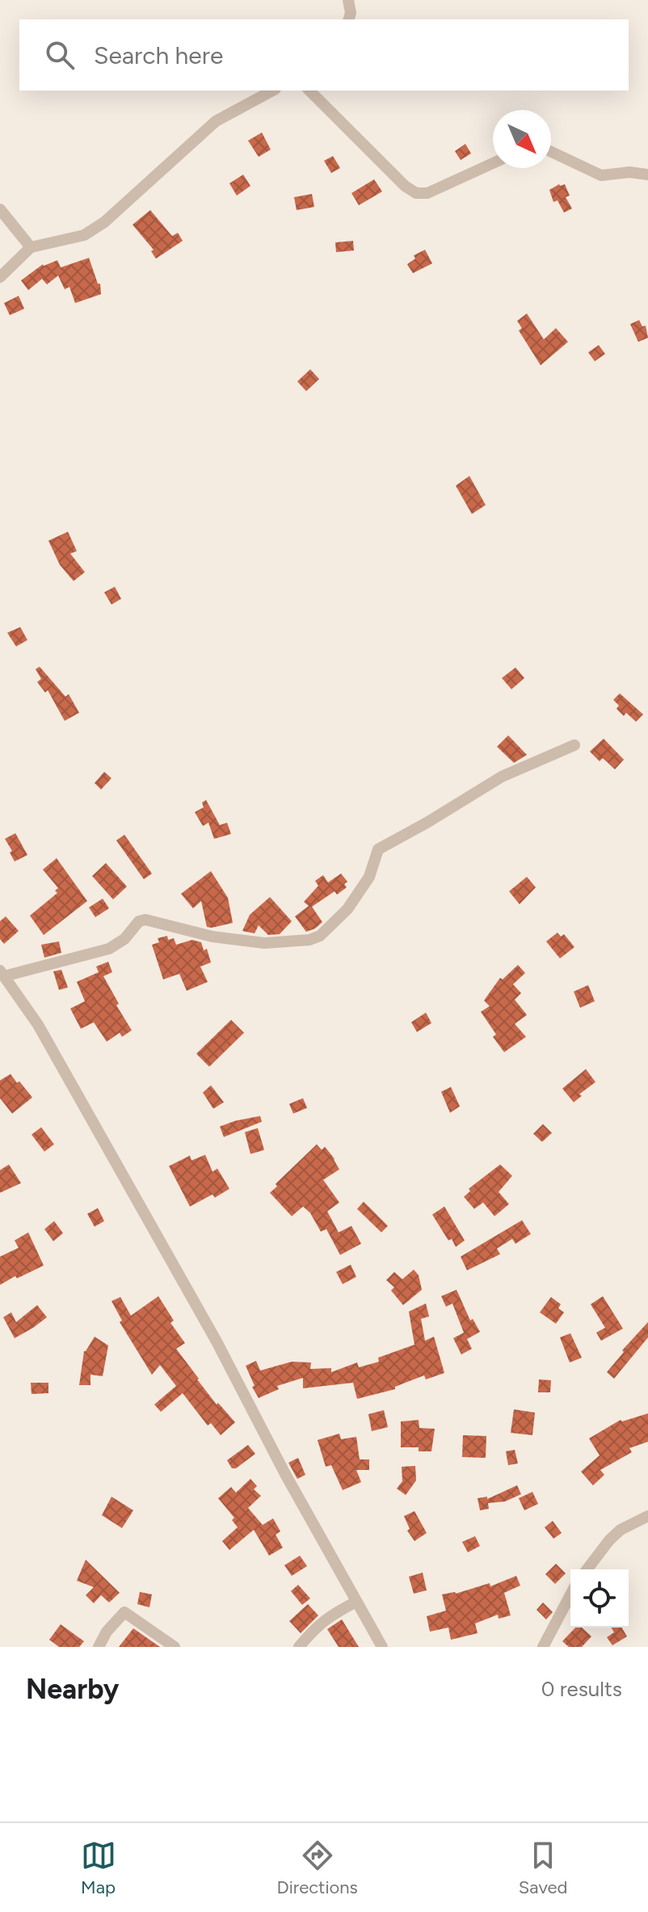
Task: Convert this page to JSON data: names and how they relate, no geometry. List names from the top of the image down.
{
  "north": "bottom right",
  "page": {
    "search": "Search here",
    "heading": ["Nearby", "0 results"],
    "nav": ["Map", "Directions", "Saved"]
  }
}
